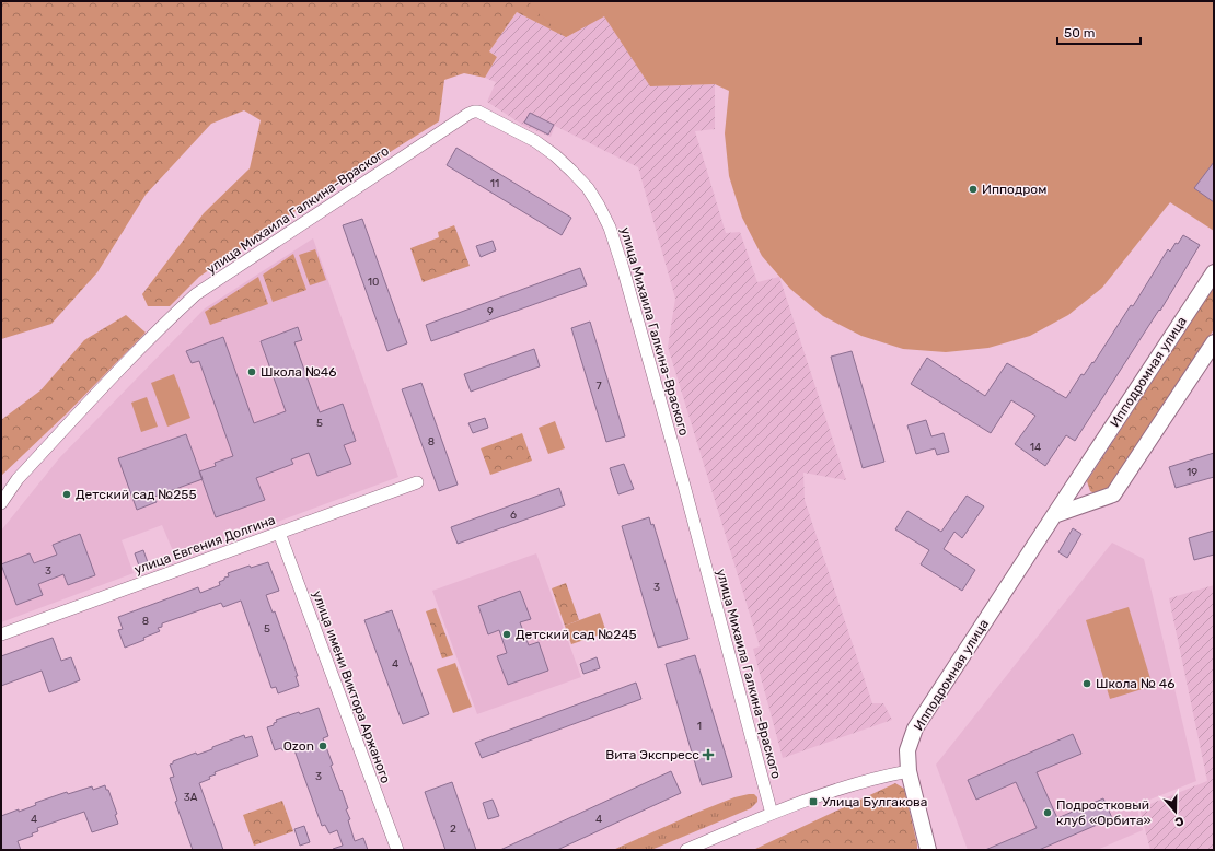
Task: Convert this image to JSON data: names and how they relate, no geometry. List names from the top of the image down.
{
  "streets": {
    "street": [
      "улица Михаила Галкина-Враского",
      "Ипподромная улица",
      "улица Евгения Долгина",
      "улица имени Виктора Аржаного"
    ]
  },
  "crossings": [
    ["улица Евгения Долгина", "улица имени Виктора Аржаного"]
  ],
  "places": {
    "other": [
      "Ипподром",
      "Школа №46",
      "Детский сад №255",
      "Детский сад №245",
      "Школа № 46",
      "Ozon",
      "Подростковый клуб «Орбита»"
    ],
    "health": ["Вита Экспресс"],
    "transit": ["Улица Булгакова"]
  },
  "house_numbers": [
    "11",
    "10",
    "9",
    "7",
    "5",
    "8",
    "14",
    "19",
    "6",
    "3",
    "3",
    "8",
    "5",
    "4",
    "1",
    "3",
    "3А",
    "4",
    "4",
    "2"
  ],
  "scale_bar": "50 m",
  "north": "bottom"
}
